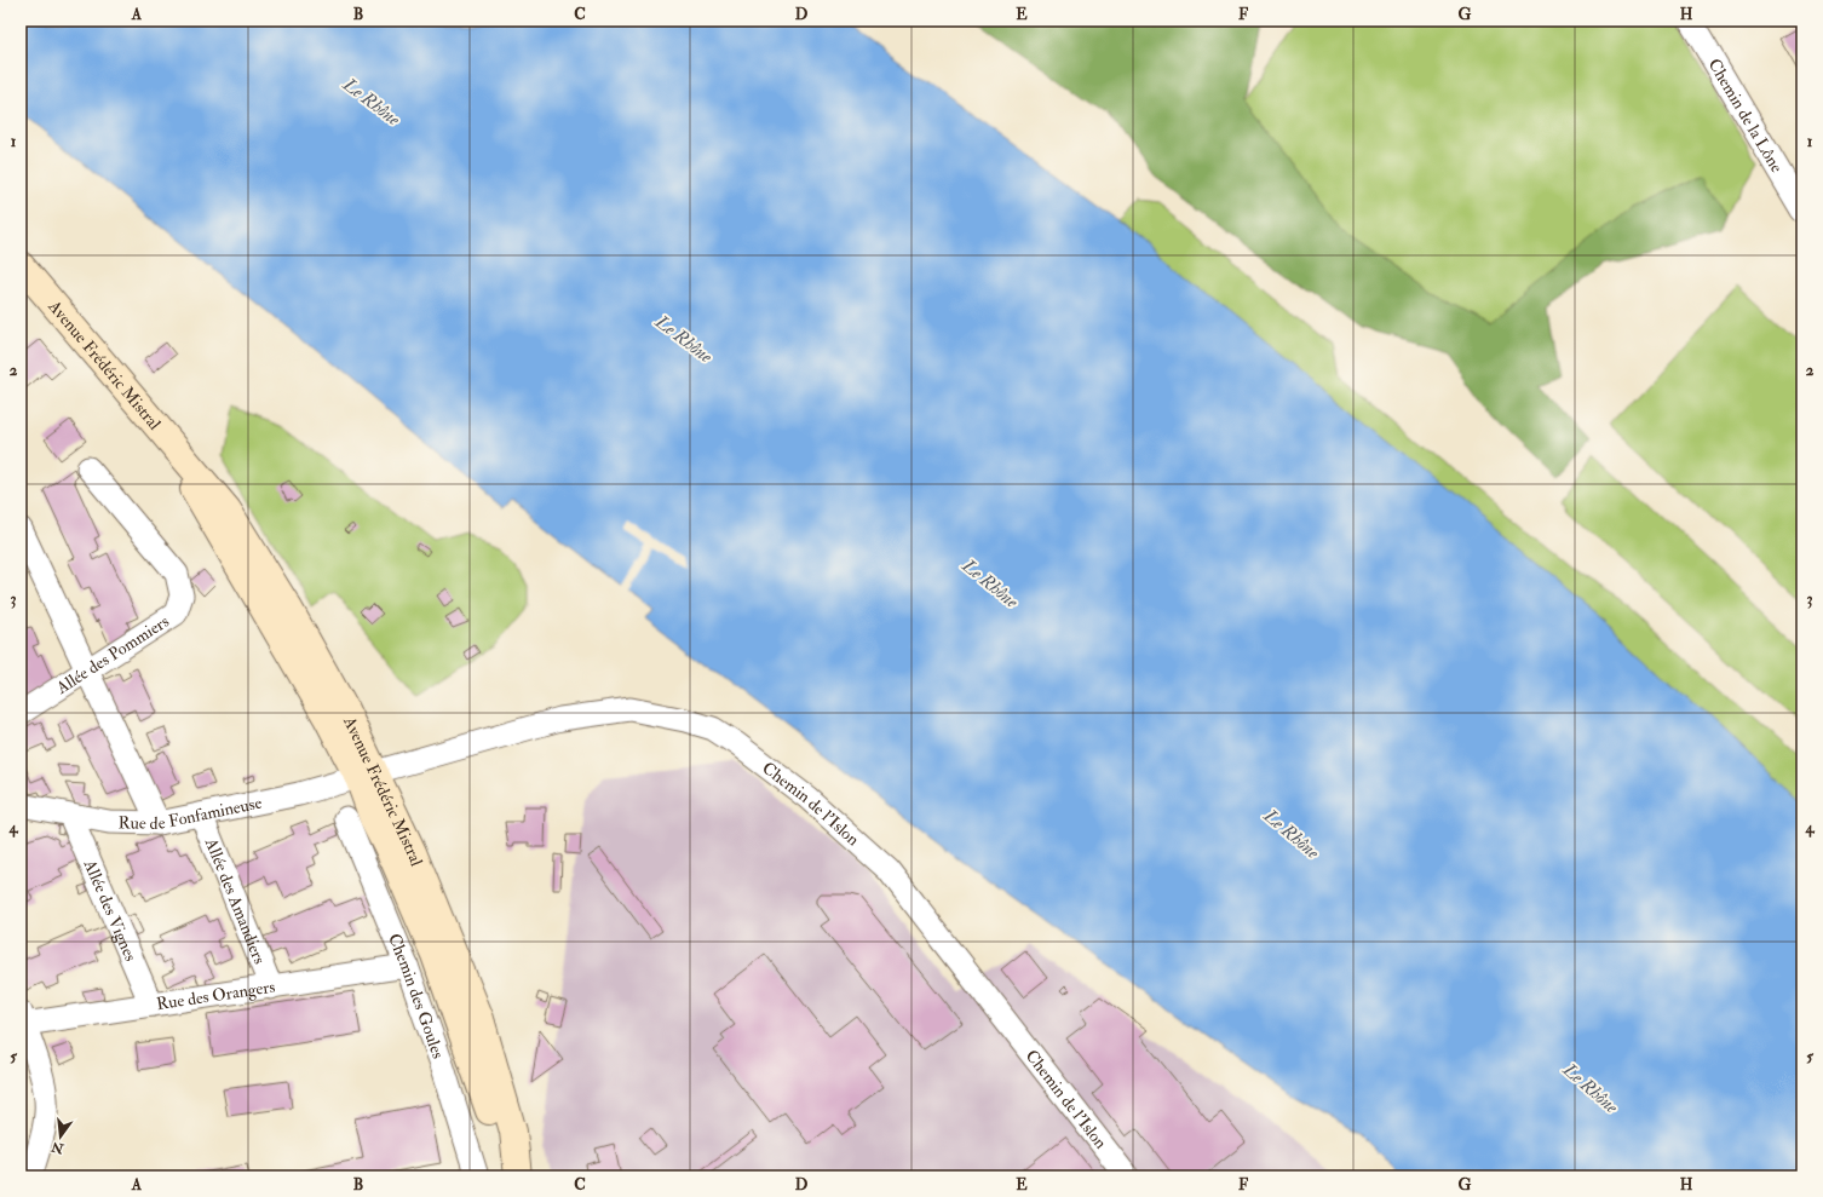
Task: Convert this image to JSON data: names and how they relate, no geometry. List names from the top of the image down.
{
  "streets": {
    "main road": ["Avenue Frédéric Mistral"],
    "street": [
      "Chemin de la Lône",
      "Allée des Pommiers",
      "Chemin de l'Islon",
      "Rue de Fonfamineuse",
      "Allée des Amandiers",
      "Allée des Vignes",
      "Rue des Orangers",
      "Chemin des Goules"
    ]
  },
  "crossings": [
    ["Avenue Frédéric Mistral", "Chemin de l'Islon"],
    ["Avenue Frédéric Mistral", "Rue de Fonfamineuse"],
    ["Chemin de l'Islon", "Rue de Fonfamineuse"],
    ["Rue de Fonfamineuse", "Allée des Amandiers"],
    ["Rue de Fonfamineuse", "Allée des Vignes"],
    ["Allée des Amandiers", "Rue des Orangers"],
    ["Allée des Vignes", "Rue des Orangers"],
    ["Rue des Orangers", "Chemin des Goules"]
  ],
  "water": ["Le Rhône"],
  "north": "bottom",
  "grid": {
    "columns": [
      "A",
      "B",
      "C",
      "D",
      "E",
      "F",
      "G",
      "H"
    ],
    "rows": [
      "1",
      "2",
      "3",
      "4",
      "5"
    ]
  }
}
